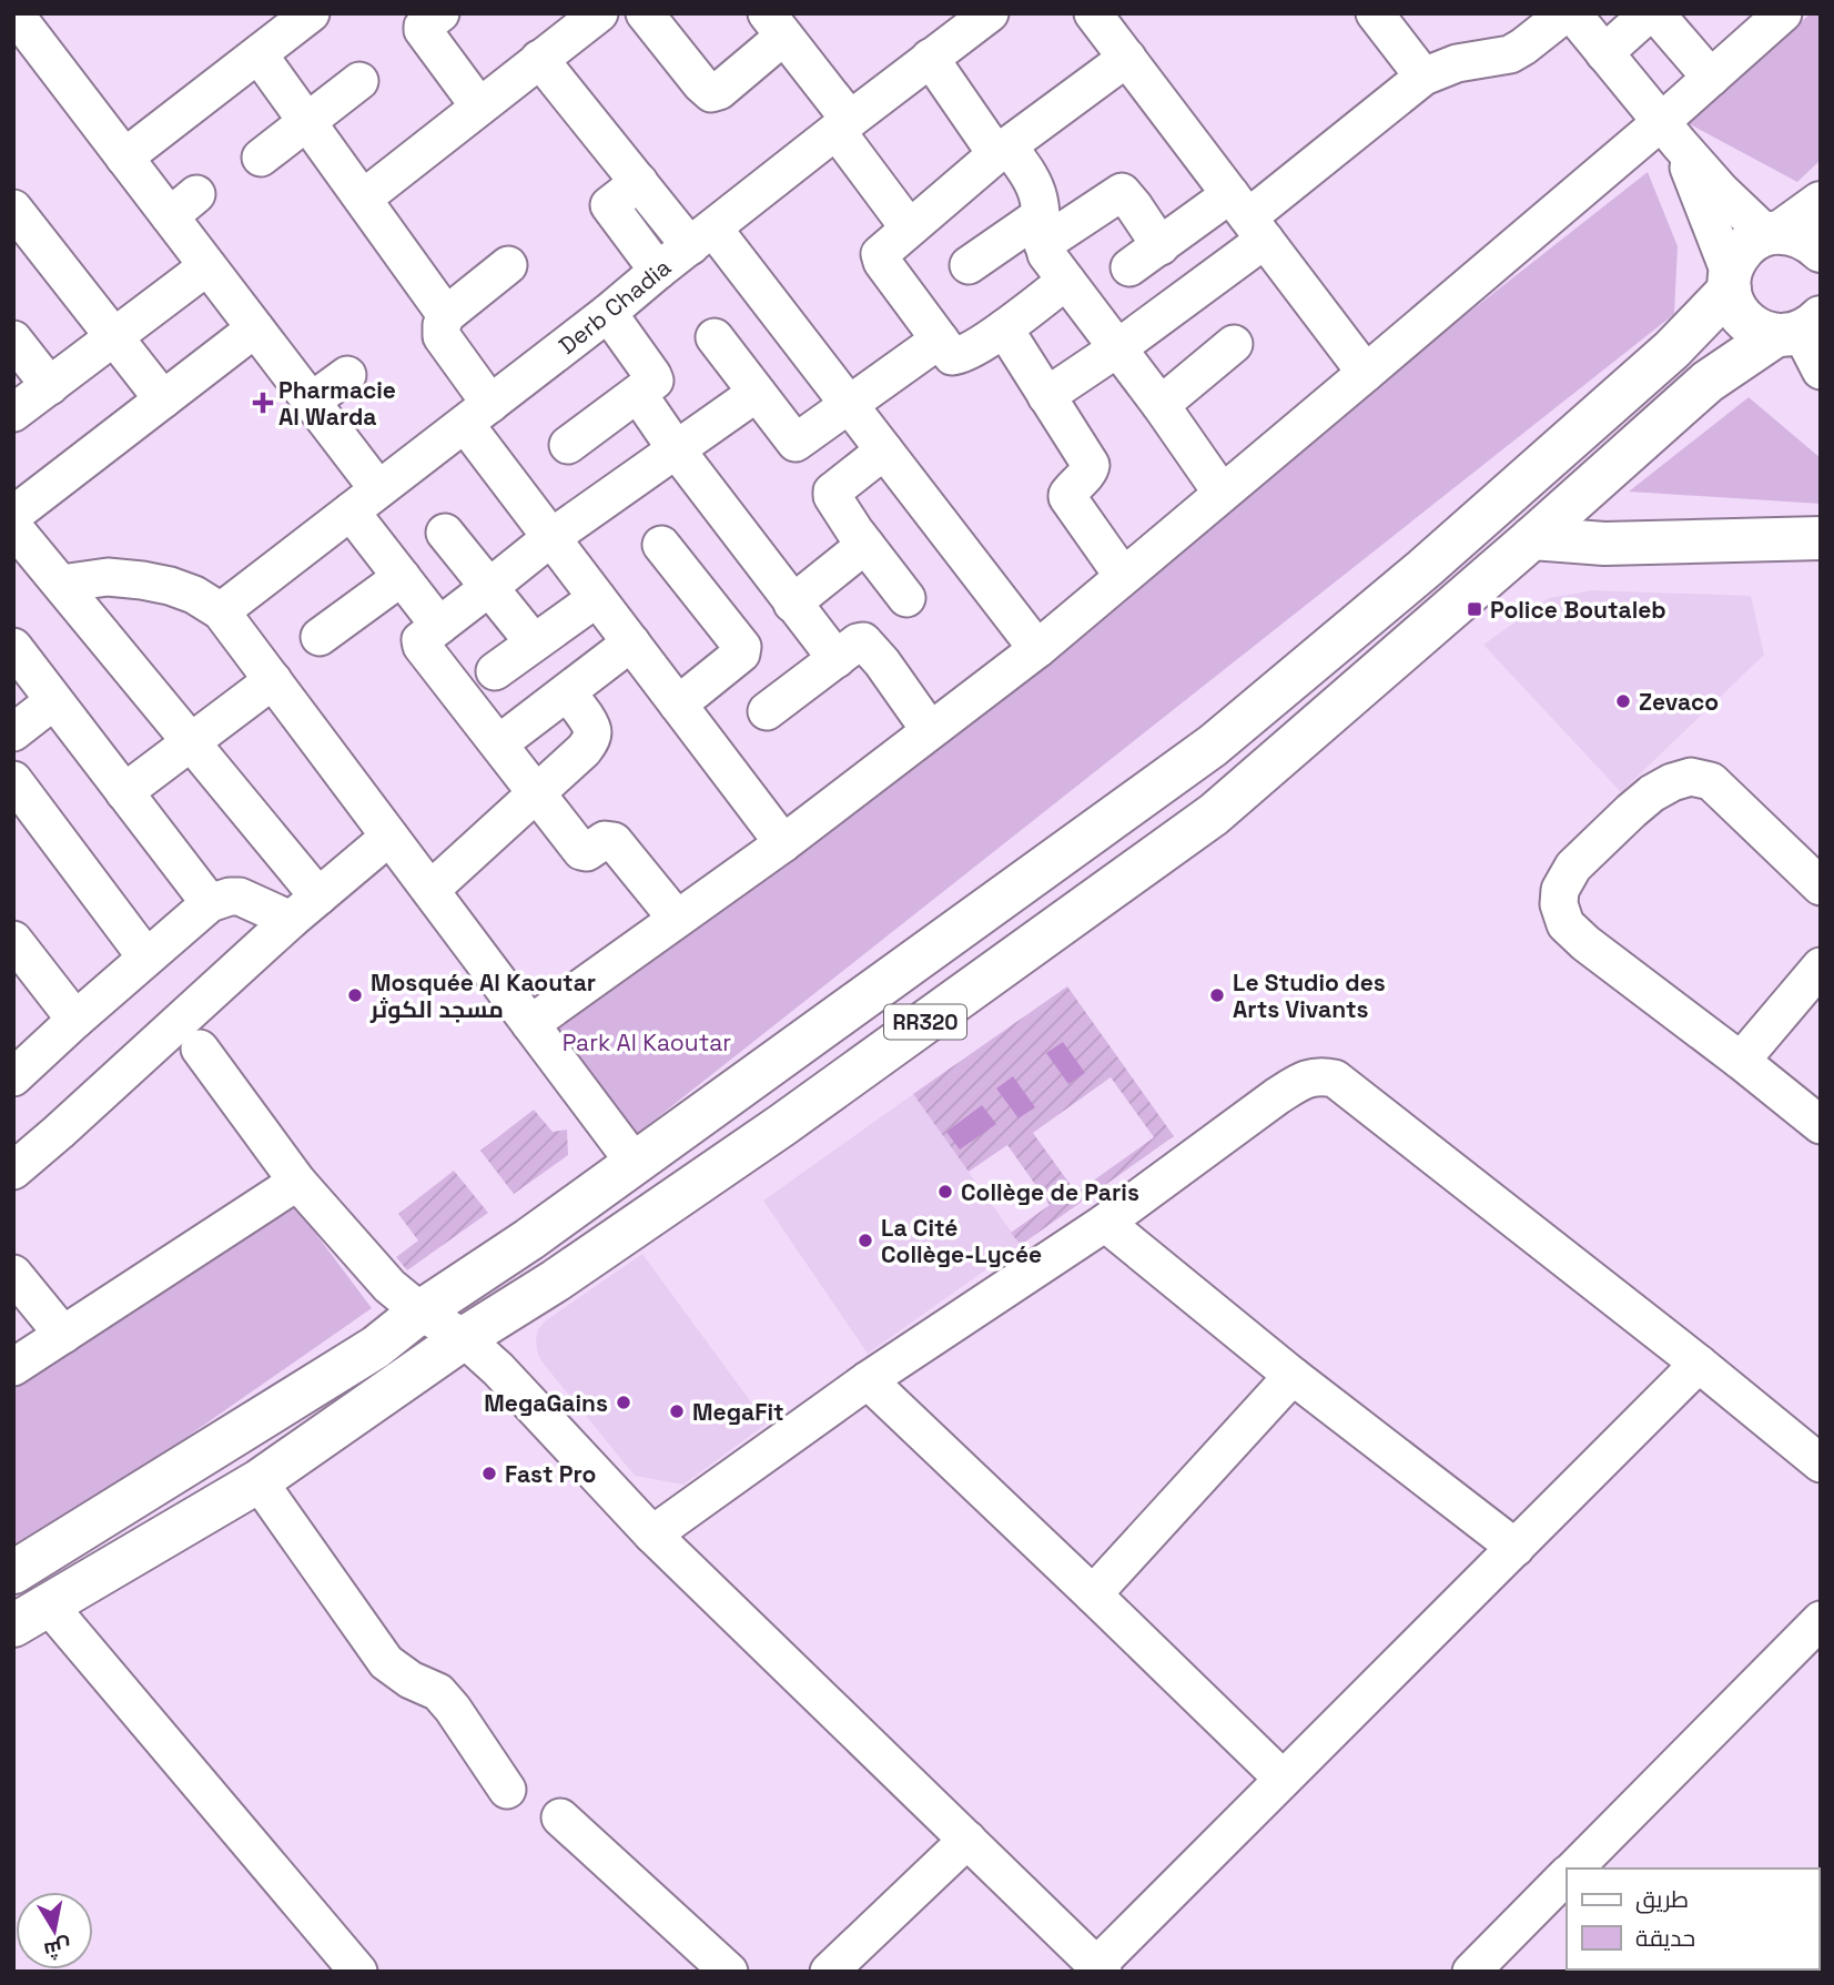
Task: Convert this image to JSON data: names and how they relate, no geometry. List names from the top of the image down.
{
  "streets": {
    "main road": ["RR320"],
    "street": ["Derb Chadia"]
  },
  "parks": ["Park Al Kaoutar"],
  "places": {
    "health": ["Pharmacie Al Warda"],
    "transit": ["Police Boutaleb"],
    "other": [
      "Zevaco",
      "Mosquée Al Kaoutar مسجد الكوثر",
      "Le Studio des Arts Vivants",
      "Collège de Paris",
      "La Cité Collège-Lycée",
      "MegaGains",
      "MegaFit",
      "Fast Pro"
    ]
  },
  "legend": ["طريق", "حديقة"],
  "north": "bottom"
}
